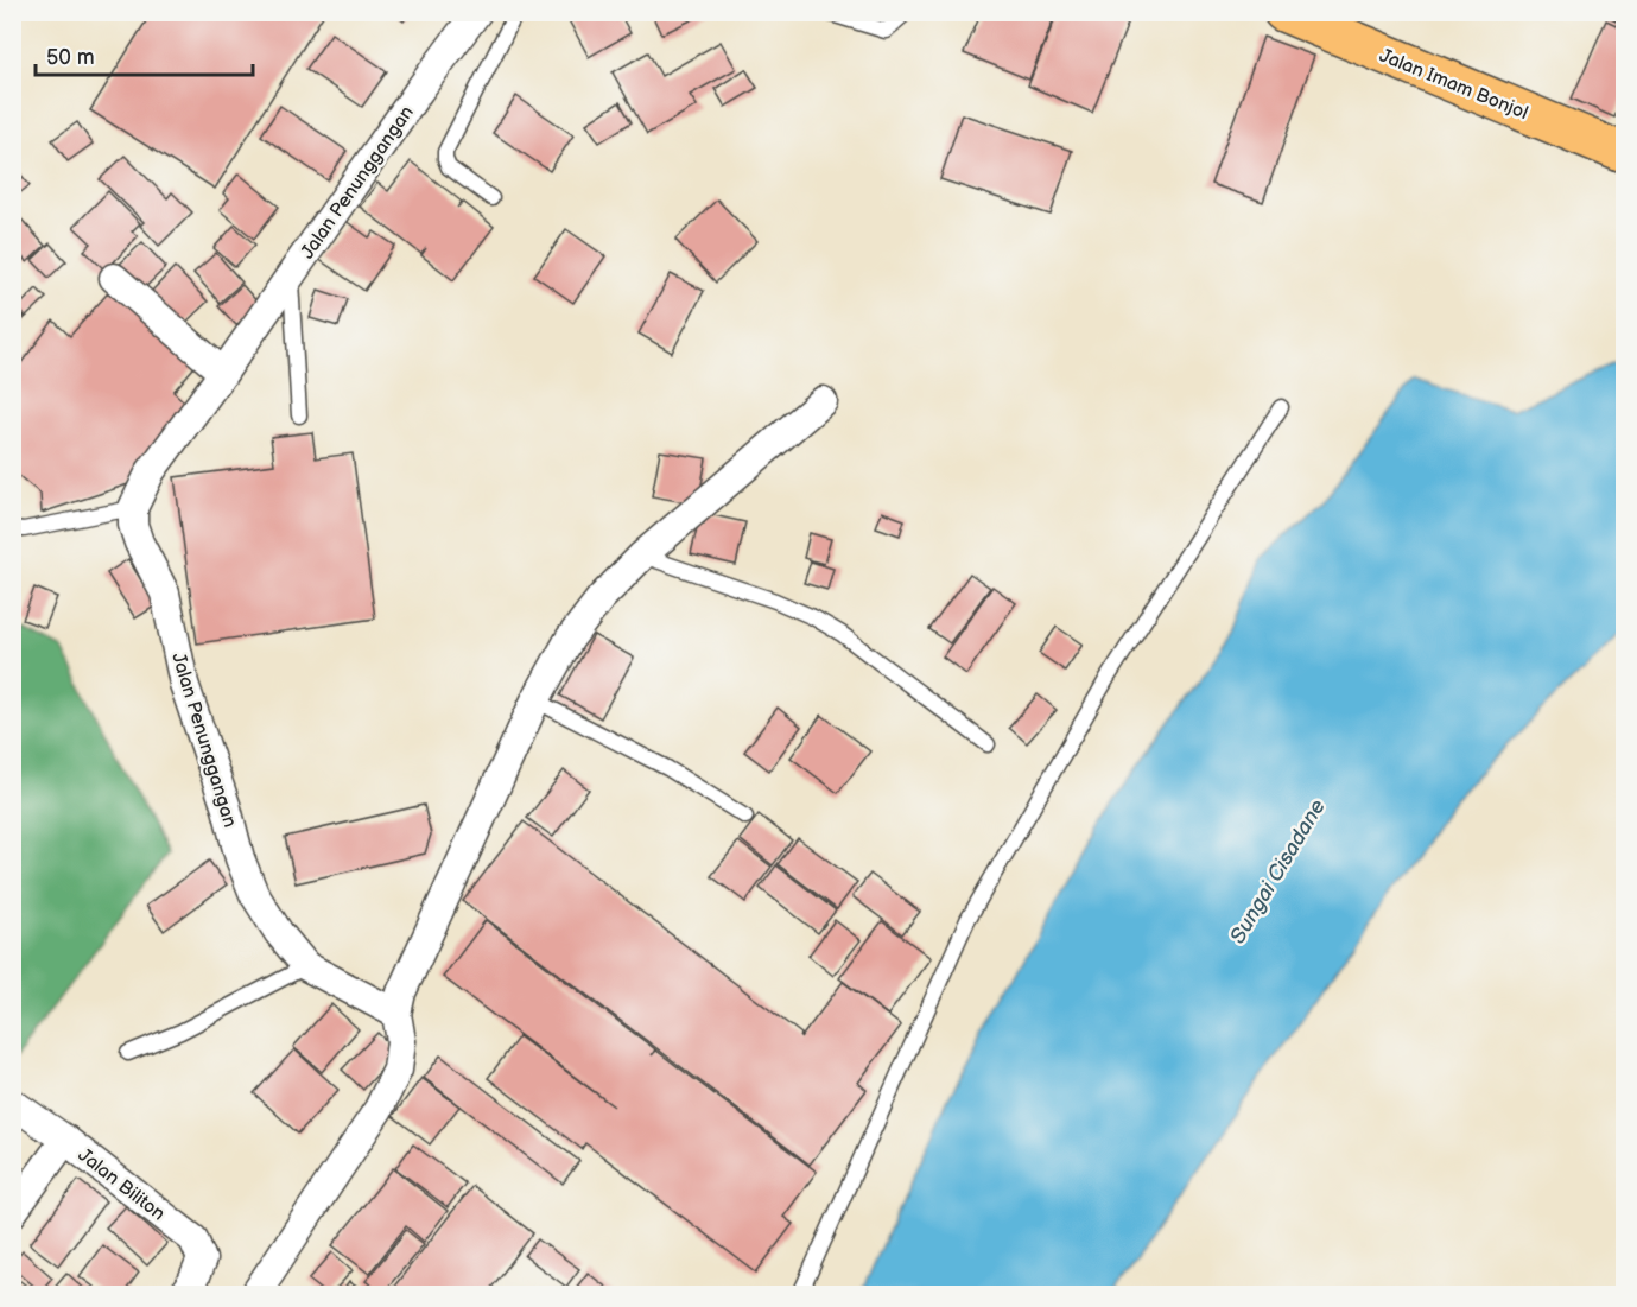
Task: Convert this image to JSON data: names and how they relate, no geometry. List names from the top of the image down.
{
  "streets": {
    "main road": ["Jalan Imam Bonjol"],
    "street": ["Jalan Penunggangan", "Jalan Biliton"]
  },
  "water": ["Sungai Cisadane"],
  "scale_bar": "50 m"
}
